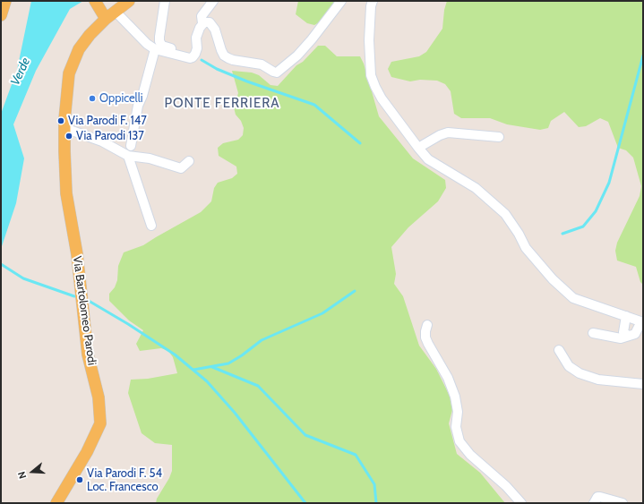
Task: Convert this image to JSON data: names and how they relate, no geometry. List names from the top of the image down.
{
  "streets": {
    "main road": ["Via Bartolomeo Parodi"]
  },
  "districts": ["PONTE FERRIERA"],
  "water": ["Verde"],
  "places": [
    "Oppicelli",
    "Via Parodi F. 147",
    "Via Parodi 137",
    "Via Parodi F. 54 Loc. Francesco"
  ],
  "north": "left"
}
